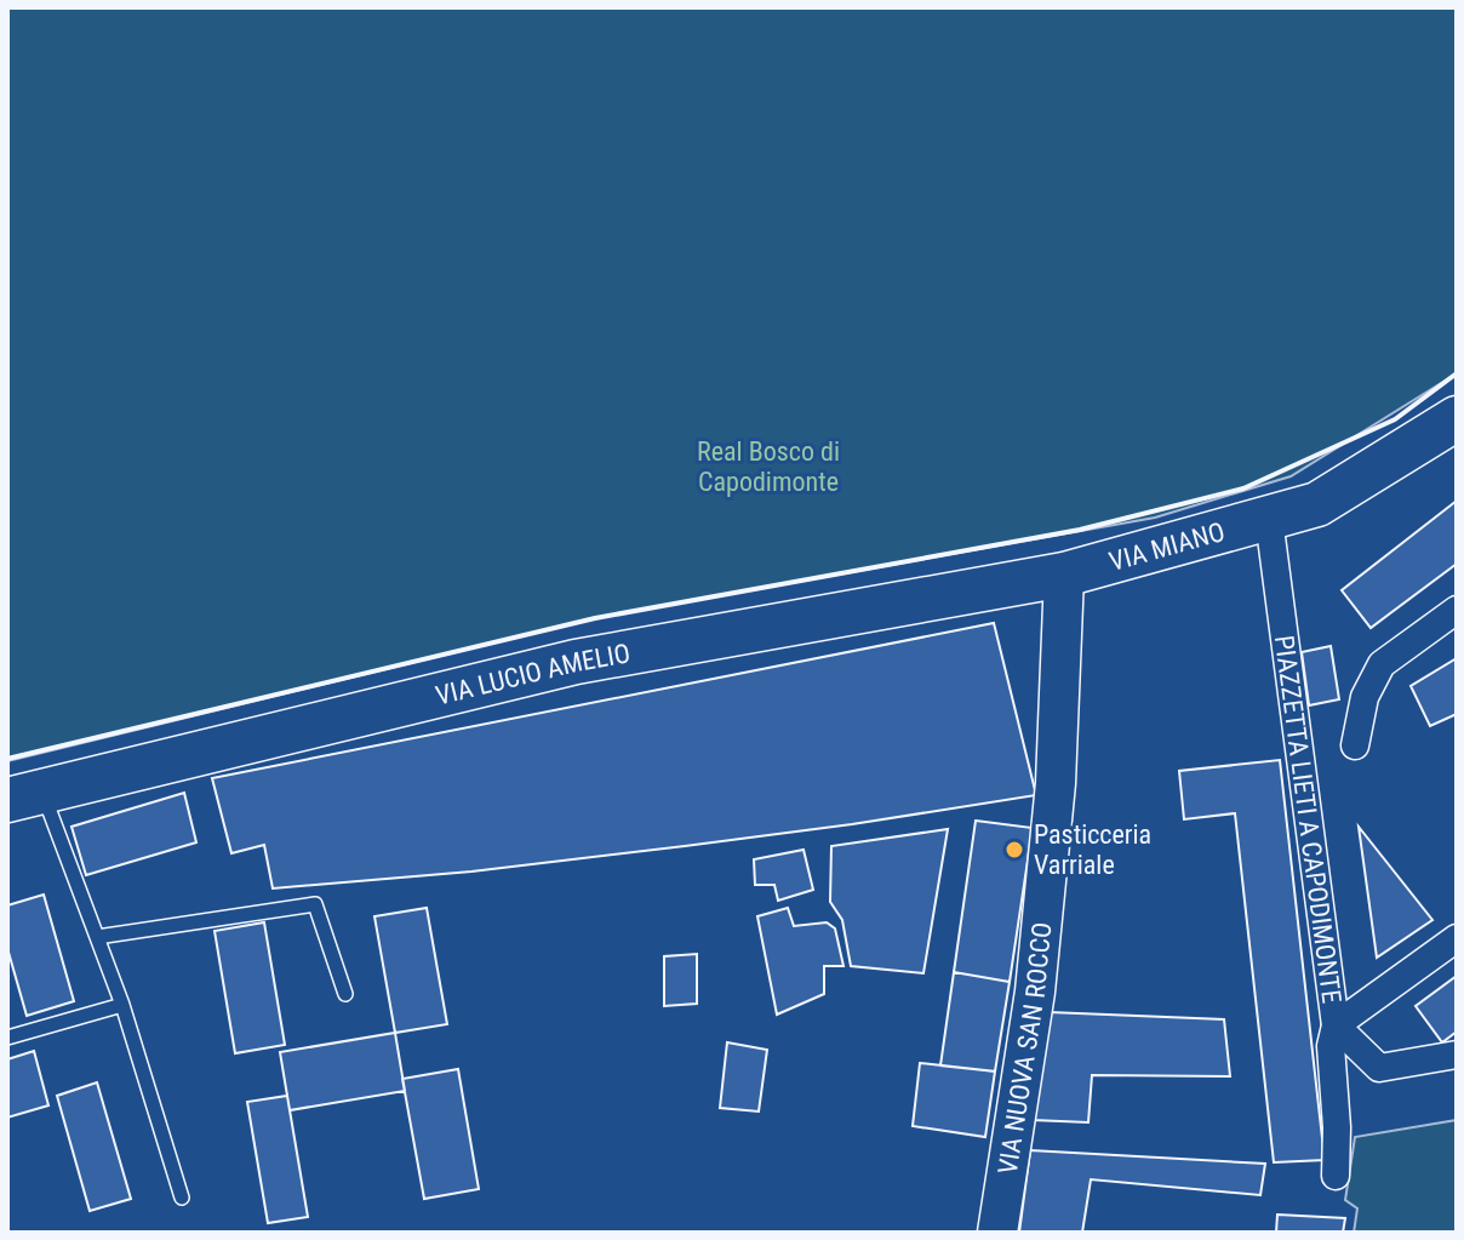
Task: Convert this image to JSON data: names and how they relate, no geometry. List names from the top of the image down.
{
  "streets": {
    "main road": ["VIA MIANO", "VIA LUCIO AMELIO", "VIA NUOVA SAN ROCCO"],
    "street": ["PIAZZETTA LIETI A CAPODIMONTE"]
  },
  "crossings": [
    ["VIA MIANO", "VIA LUCIO AMELIO"],
    ["VIA MIANO", "PIAZZETTA LIETI A CAPODIMONTE"],
    ["VIA MIANO", "VIA NUOVA SAN ROCCO"],
    ["VIA LUCIO AMELIO", "VIA NUOVA SAN ROCCO"]
  ],
  "parks": ["Real Bosco di Capodimonte"],
  "places": ["Pasticceria Varriale"]
}
